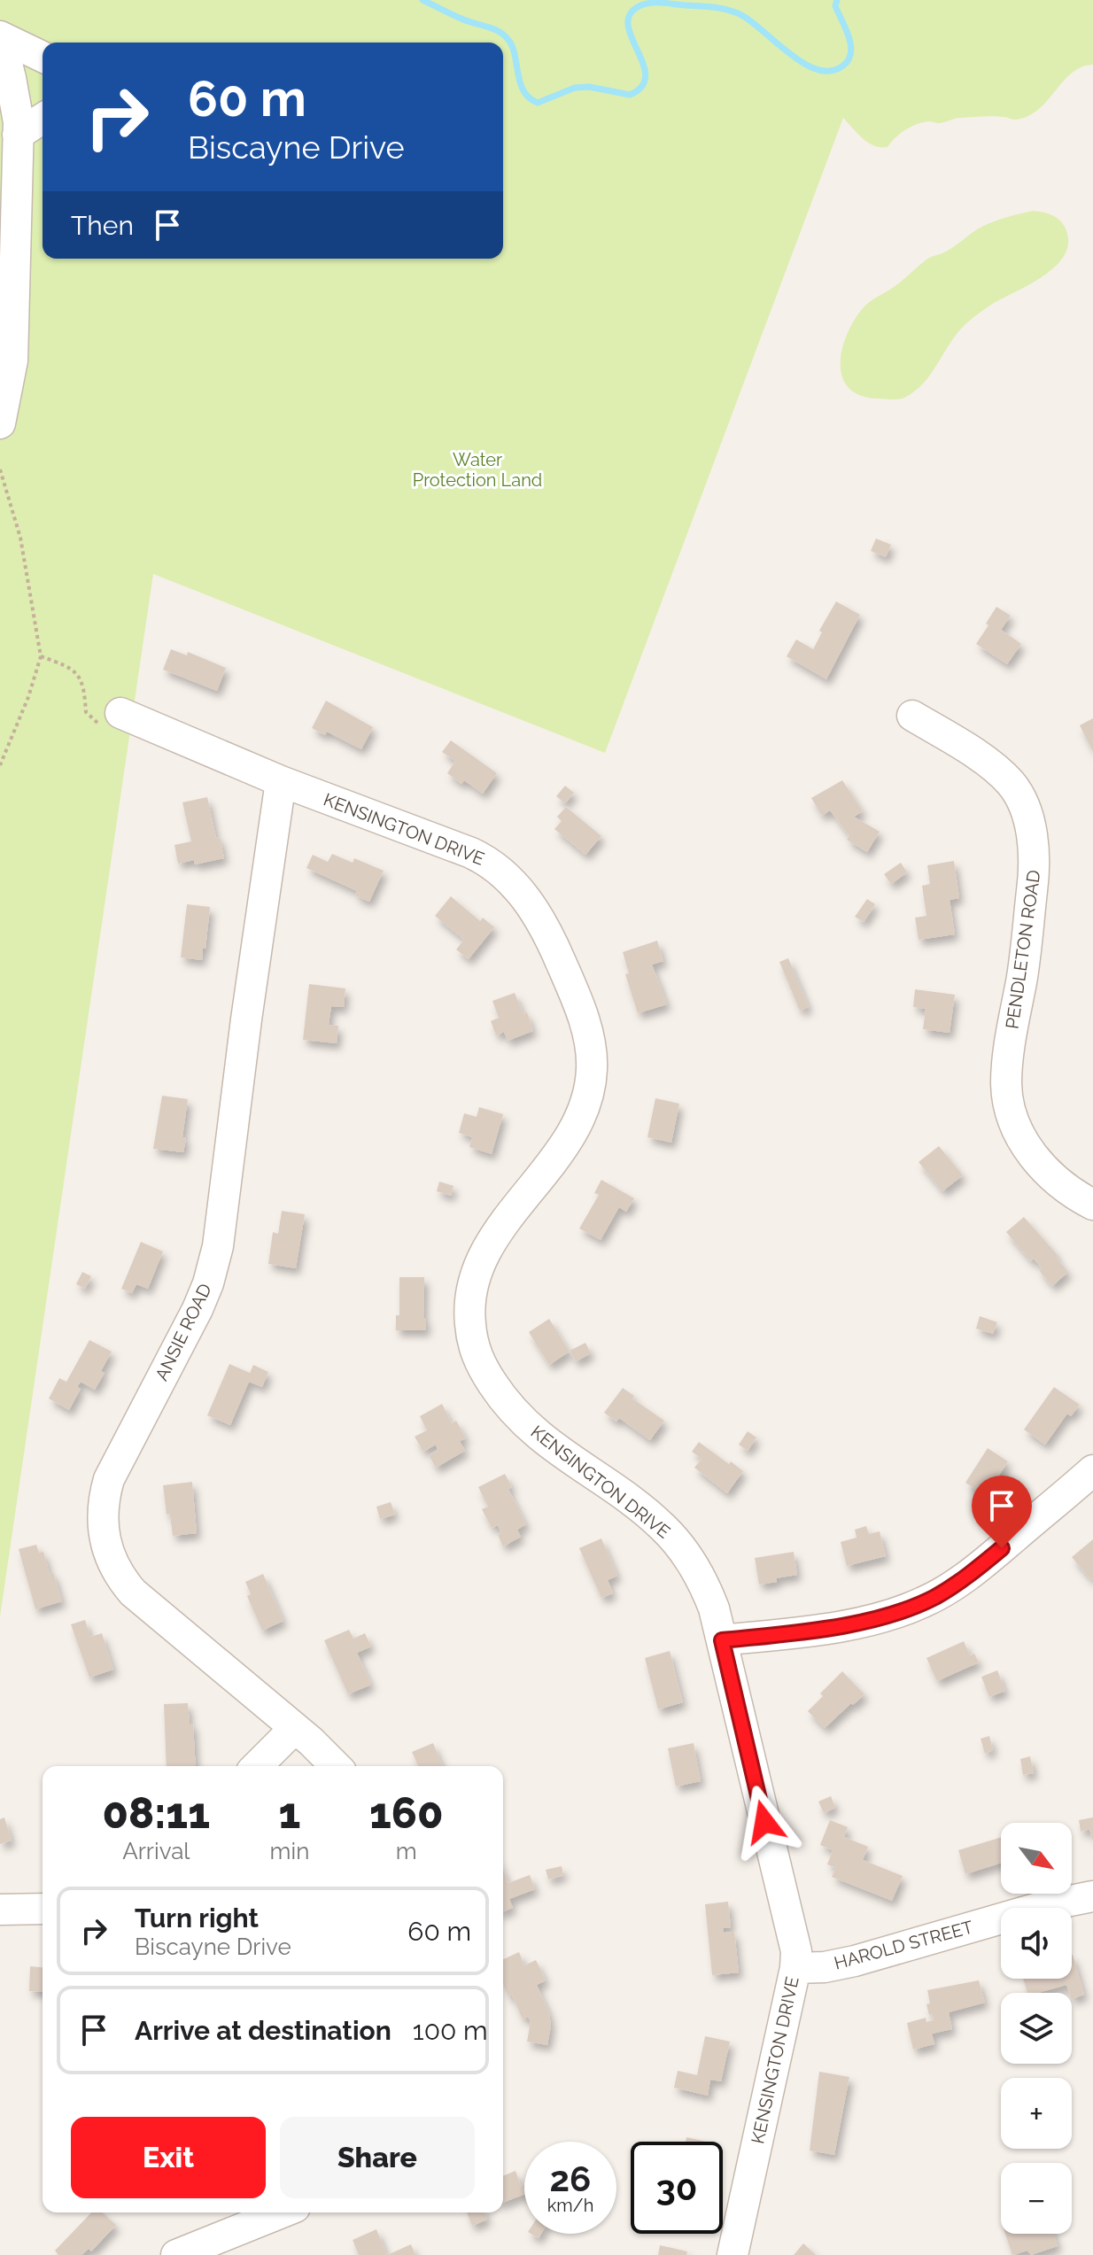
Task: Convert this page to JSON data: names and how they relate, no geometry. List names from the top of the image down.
{
  "streets": {
    "street": [
      "KENSINGTON DRIVE",
      "PENDLETON ROAD",
      "ANSIE ROAD",
      "HAROLD STREET"
    ]
  },
  "crossings": [
    ["KENSINGTON DRIVE", "ANSIE ROAD"],
    ["KENSINGTON DRIVE", "HAROLD STREET"]
  ],
  "parks": ["Water Protection Land"],
  "north": "bottom right",
  "page": {
    "turn": ["60 m", "Biscayne Drive"],
    "then": "Then",
    "eta": [
      "08:11",
      "Arrival",
      "1",
      "min",
      "160",
      "m"
    ],
    "map_buttons": ["+", "−"],
    "list": [
      {
        "name": "Turn right",
        "note": "Biscayne Drive",
        "value": "60 m"
      },
      {
        "name": "Arrive at destination",
        "value": "100 m"
      }
    ],
    "buttons": ["Exit", "Share"],
    "speed": "26 km/h",
    "limit": "30"
  }
}
